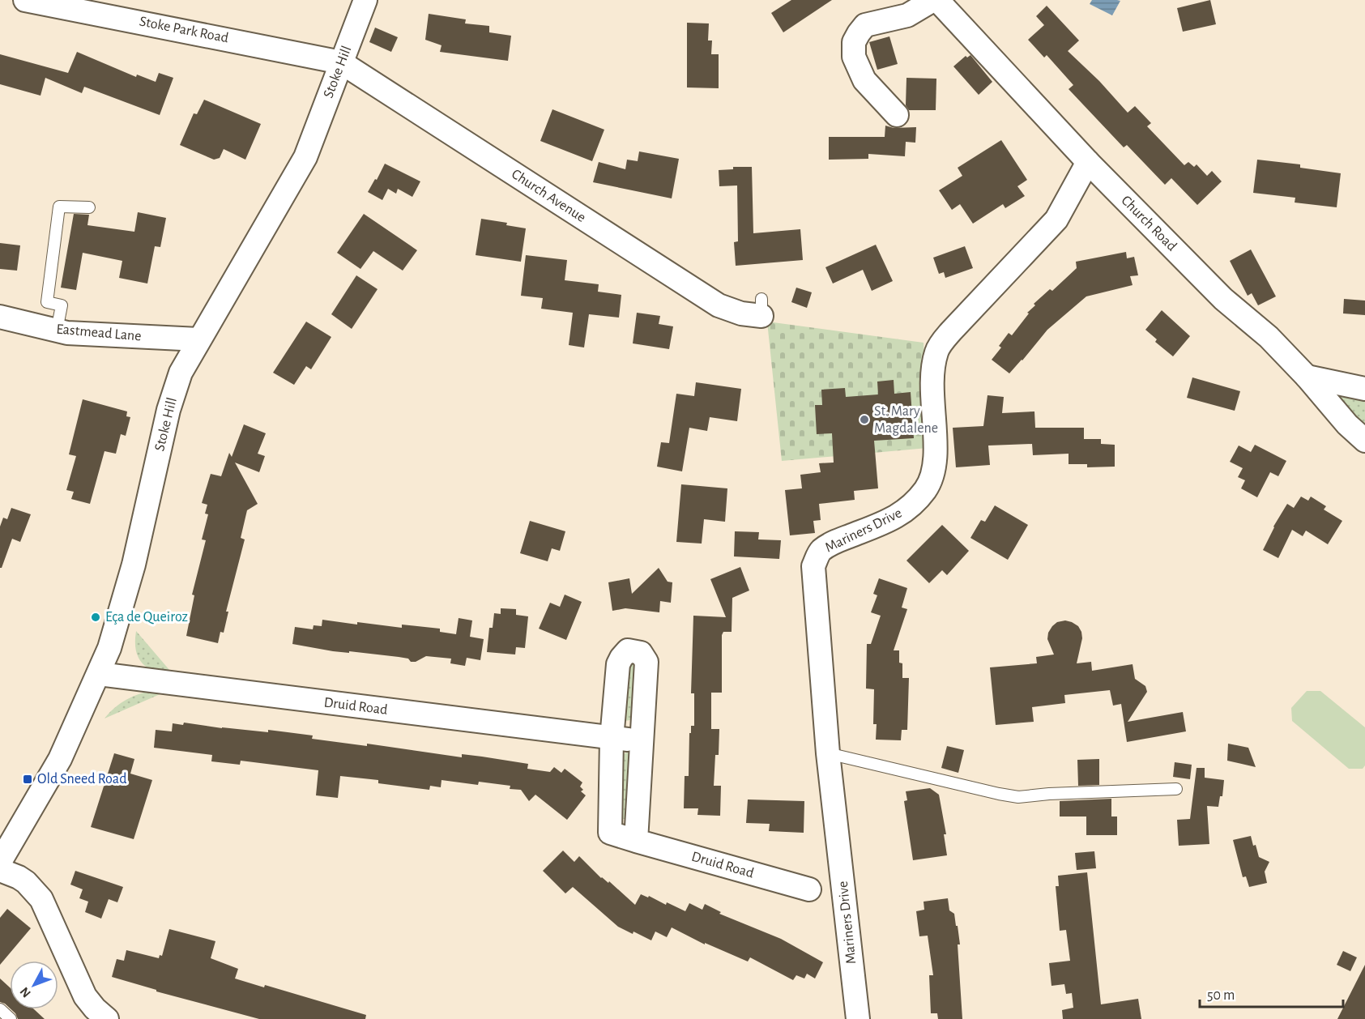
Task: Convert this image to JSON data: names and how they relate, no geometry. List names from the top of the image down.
{
  "streets": {
    "street": [
      "Stoke Park Road",
      "Stoke Hill",
      "Church Avenue",
      "Church Road",
      "Eastmead Lane",
      "Mariners Drive",
      "Druid Road"
    ]
  },
  "crossings": [
    ["Stoke Park Road", "Stoke Hill"],
    ["Stoke Park Road", "Church Avenue"],
    ["Stoke Hill", "Church Avenue"],
    ["Stoke Hill", "Eastmead Lane"],
    ["Stoke Hill", "Druid Road"],
    ["Church Road", "Mariners Drive"]
  ],
  "places": {
    "other": ["St. Mary Magdalene", "Eça de Queiroz"],
    "transit": ["Old Sneed Road"]
  },
  "scale_bar": "50 m",
  "north": "bottom left"
}
